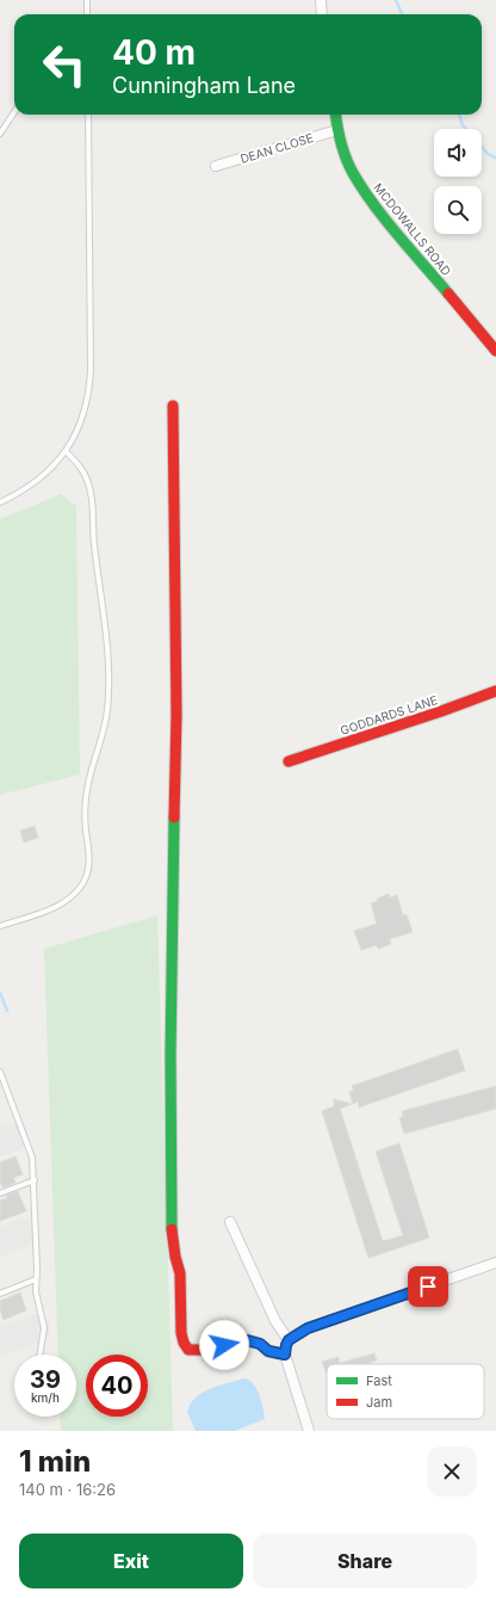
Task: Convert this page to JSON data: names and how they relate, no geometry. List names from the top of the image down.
{
  "streets": {
    "street": ["DEAN CLOSE", "MCDOWALLS ROAD", "GODDARDS LANE"]
  },
  "crossings": [
    ["DEAN CLOSE", "MCDOWALLS ROAD"]
  ],
  "legend": ["Fast", "Jam"],
  "page": {
    "turn": ["40 m", "Cunningham Lane"],
    "speed": "39 km/h",
    "limit": "40",
    "heading": ["1 min", "140 m · 16:26"],
    "buttons": ["Exit", "Share"]
  }
}
